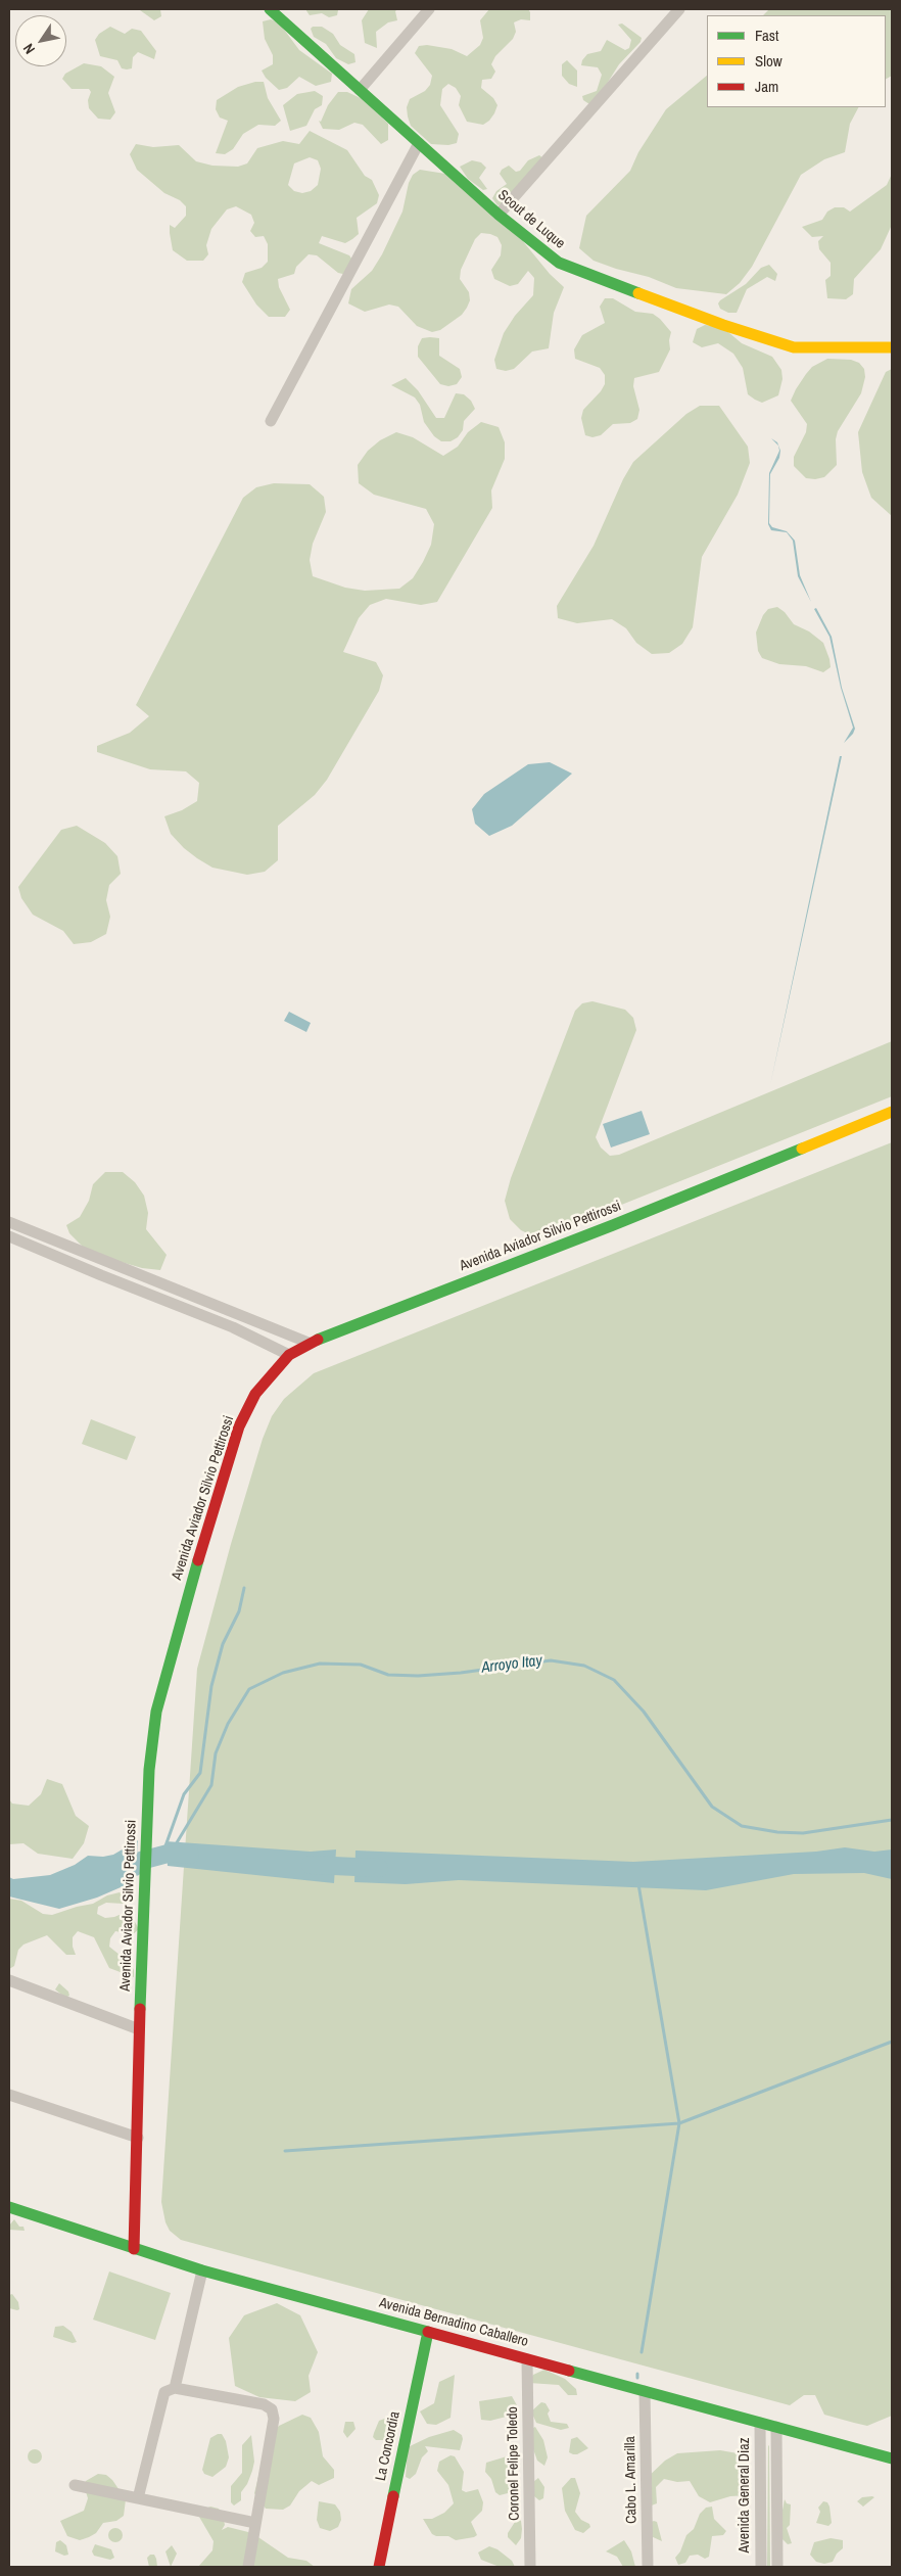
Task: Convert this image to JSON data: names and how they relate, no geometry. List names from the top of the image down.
{
  "streets": {
    "main road": [
      "Scout de Luque",
      "Avenida Aviador Silvio Pettirossi",
      "Avenida Bernadino Caballero",
      "La Concordia"
    ],
    "street": ["Coronel Felipe Toledo", "Cabo L. Amarilla", "Avenida General Diaz"]
  },
  "crossings": [
    ["Avenida Aviador Silvio Pettirossi", "Avenida Bernadino Caballero"],
    ["Avenida Bernadino Caballero", "La Concordia"],
    ["Avenida Bernadino Caballero", "Coronel Felipe Toledo"],
    ["Avenida Bernadino Caballero", "Cabo L. Amarilla"],
    ["Avenida Bernadino Caballero", "Avenida General Diaz"]
  ],
  "water": ["Arroyo Itay"],
  "legend": ["Fast", "Slow", "Jam"],
  "north": "bottom left"
}
